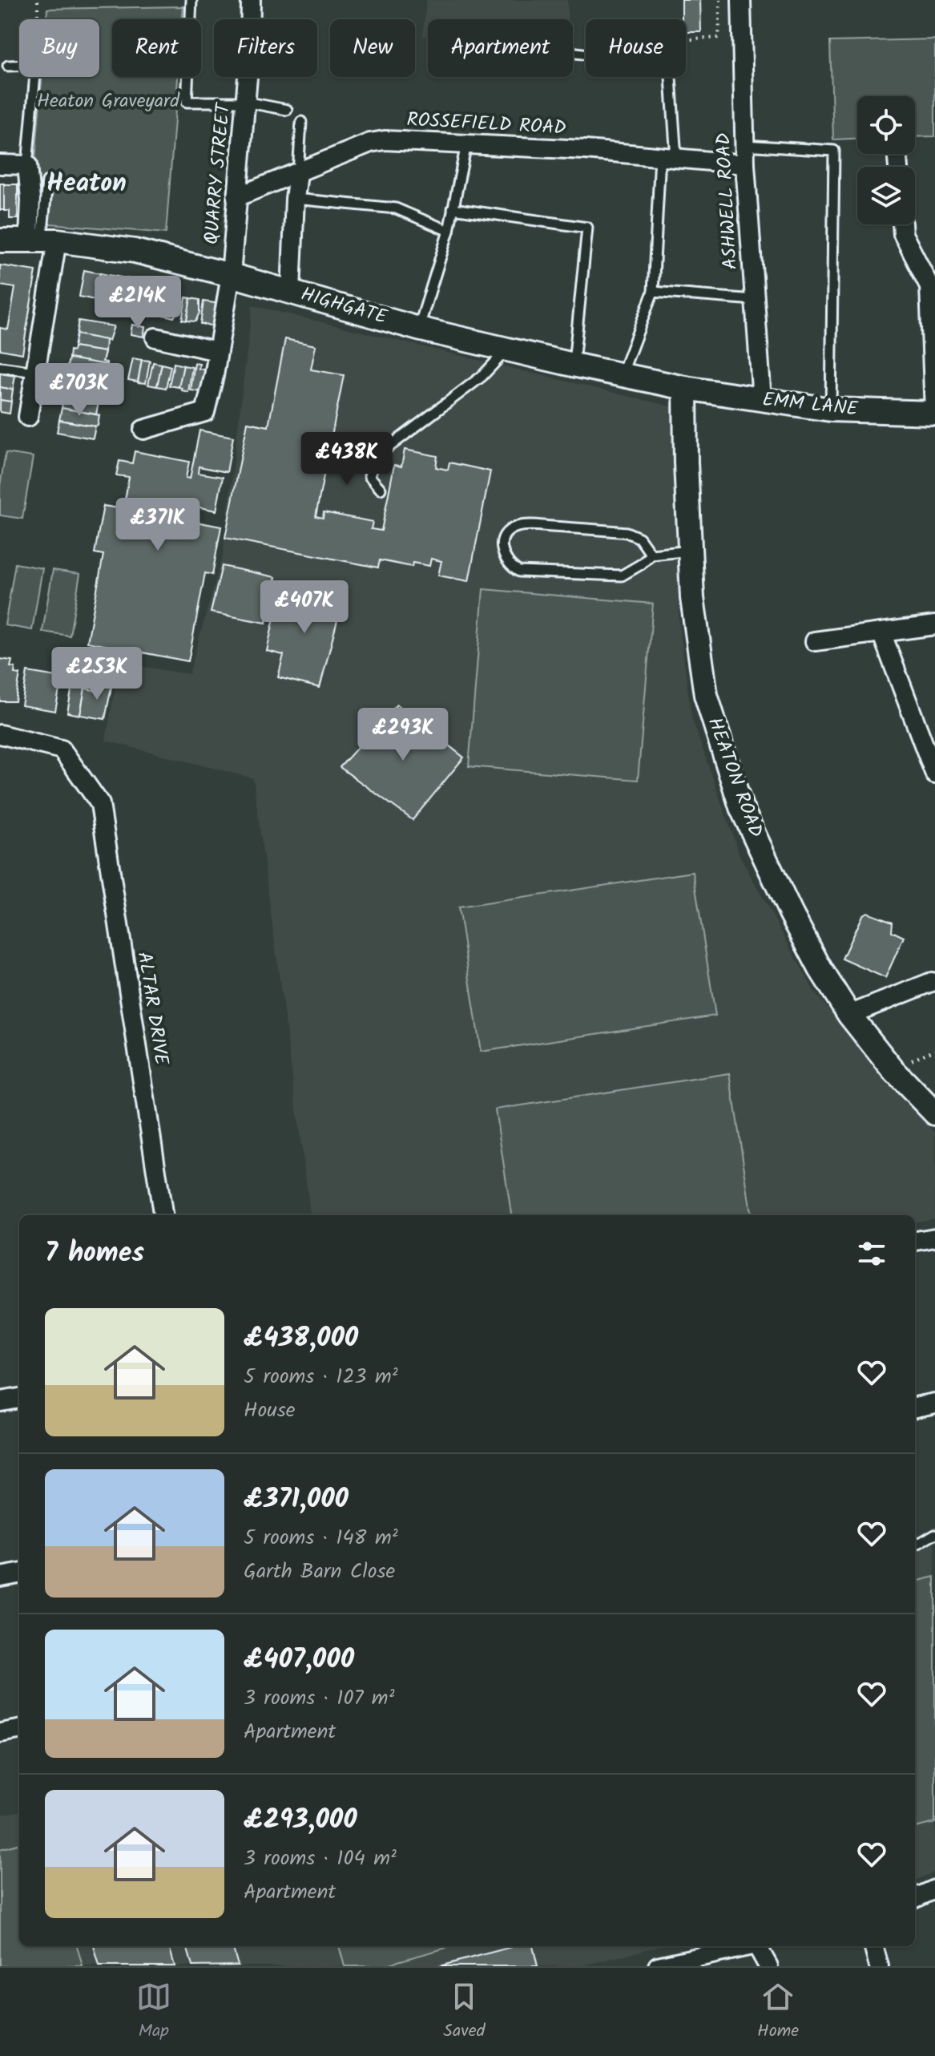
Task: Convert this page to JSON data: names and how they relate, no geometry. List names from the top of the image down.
{
  "streets": {
    "street": [
      "ROSSEFIELD ROAD",
      "QUARRY STREET",
      "ASHWELL ROAD",
      "HIGHGATE",
      "EMM LANE",
      "HEATON ROAD",
      "ALTAR DRIVE"
    ]
  },
  "crossings": [
    ["ROSSEFIELD ROAD", "QUARRY STREET"],
    ["ROSSEFIELD ROAD", "ASHWELL ROAD"],
    ["QUARRY STREET", "HIGHGATE"],
    ["ASHWELL ROAD", "EMM LANE"],
    ["HIGHGATE", "EMM LANE"],
    ["HIGHGATE", "HEATON ROAD"],
    ["EMM LANE", "HEATON ROAD"]
  ],
  "districts": ["Heaton"],
  "parks": ["Heaton Graveyard"],
  "page": {
    "chip": [
      "Buy",
      "Rent",
      "Filters",
      "New",
      "Apartment",
      "House"
    ],
    "price": [
      "£214K",
      "£703K",
      "£438K",
      "£371K",
      "£407K",
      "£253K",
      "£293K"
    ],
    "heading": "7 homes",
    "list": [
      {
        "name": "£438,000",
        "note": "5 rooms · 123 m² · House"
      },
      {
        "name": "£371,000",
        "note": "5 rooms · 148 m² · Garth Barn Close"
      },
      {
        "name": "£407,000",
        "note": "3 rooms · 107 m² · Apartment"
      },
      {
        "name": "£293,000",
        "note": "3 rooms · 104 m² · Apartment"
      }
    ],
    "tabs": ["Map", "Saved", "Home"]
  }
}
